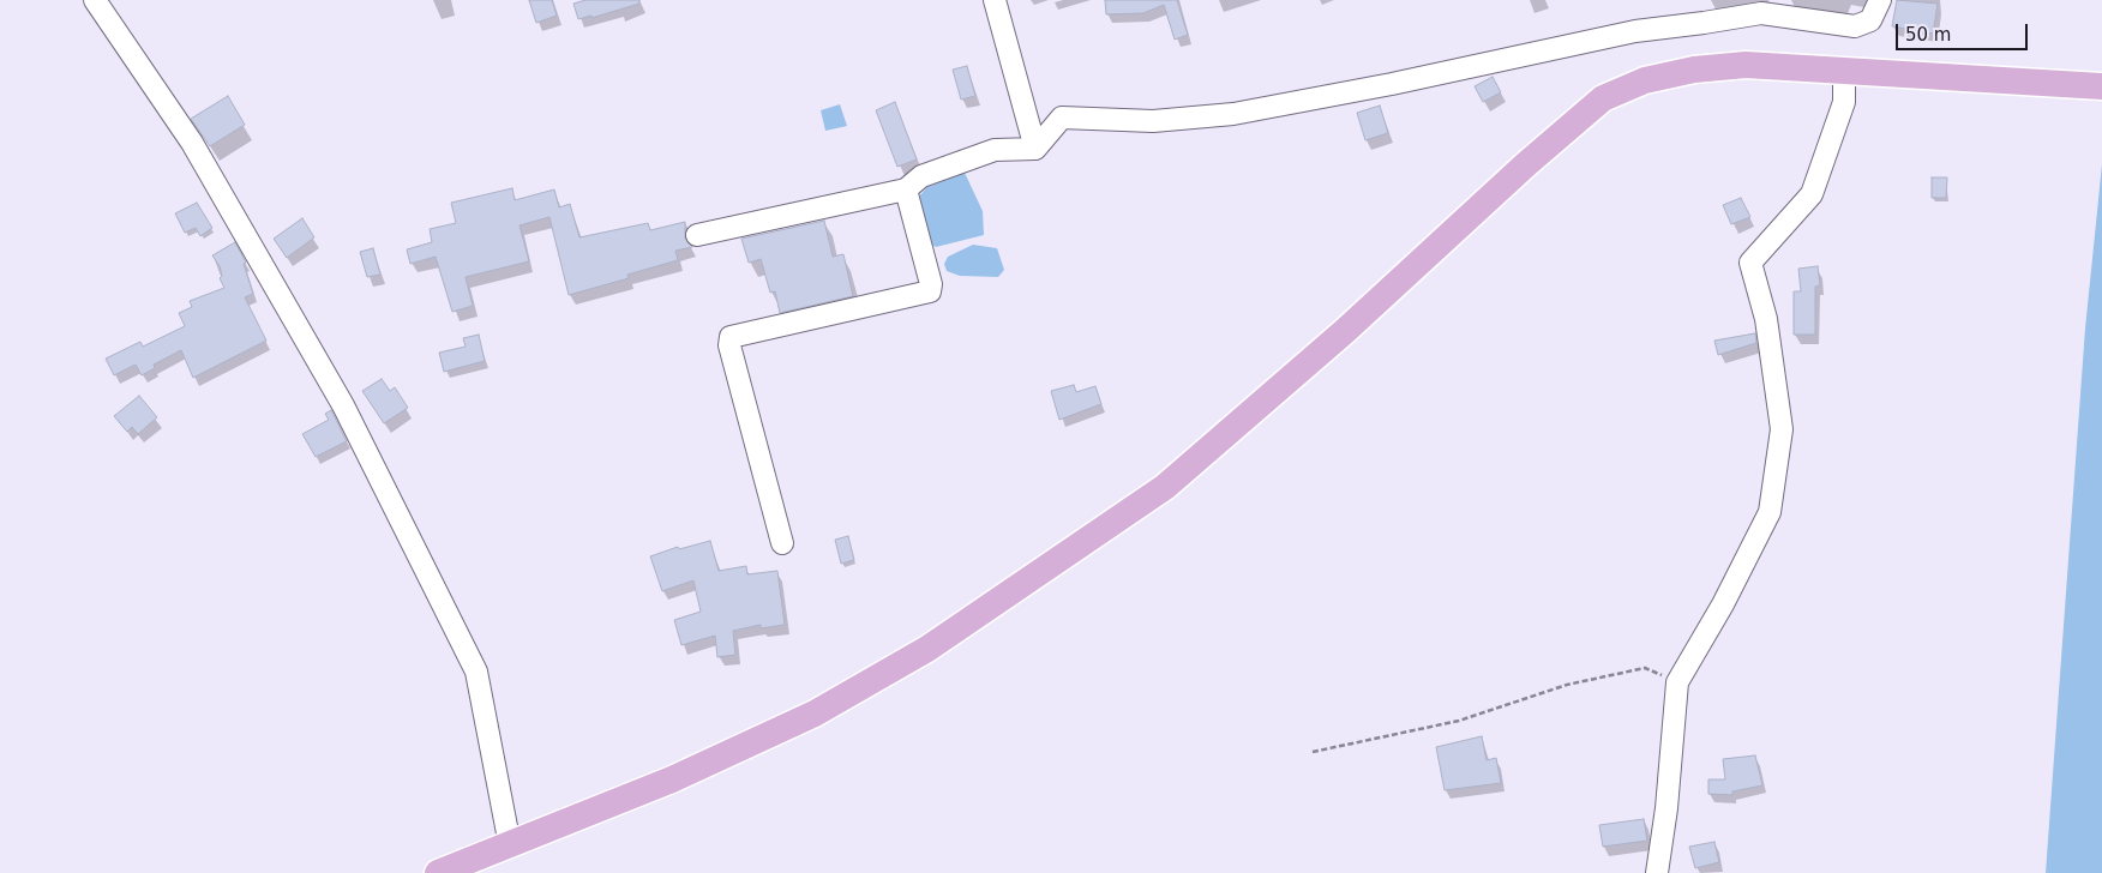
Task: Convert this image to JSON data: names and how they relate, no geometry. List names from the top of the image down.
{
  "scale_bar": "50 m"
}
